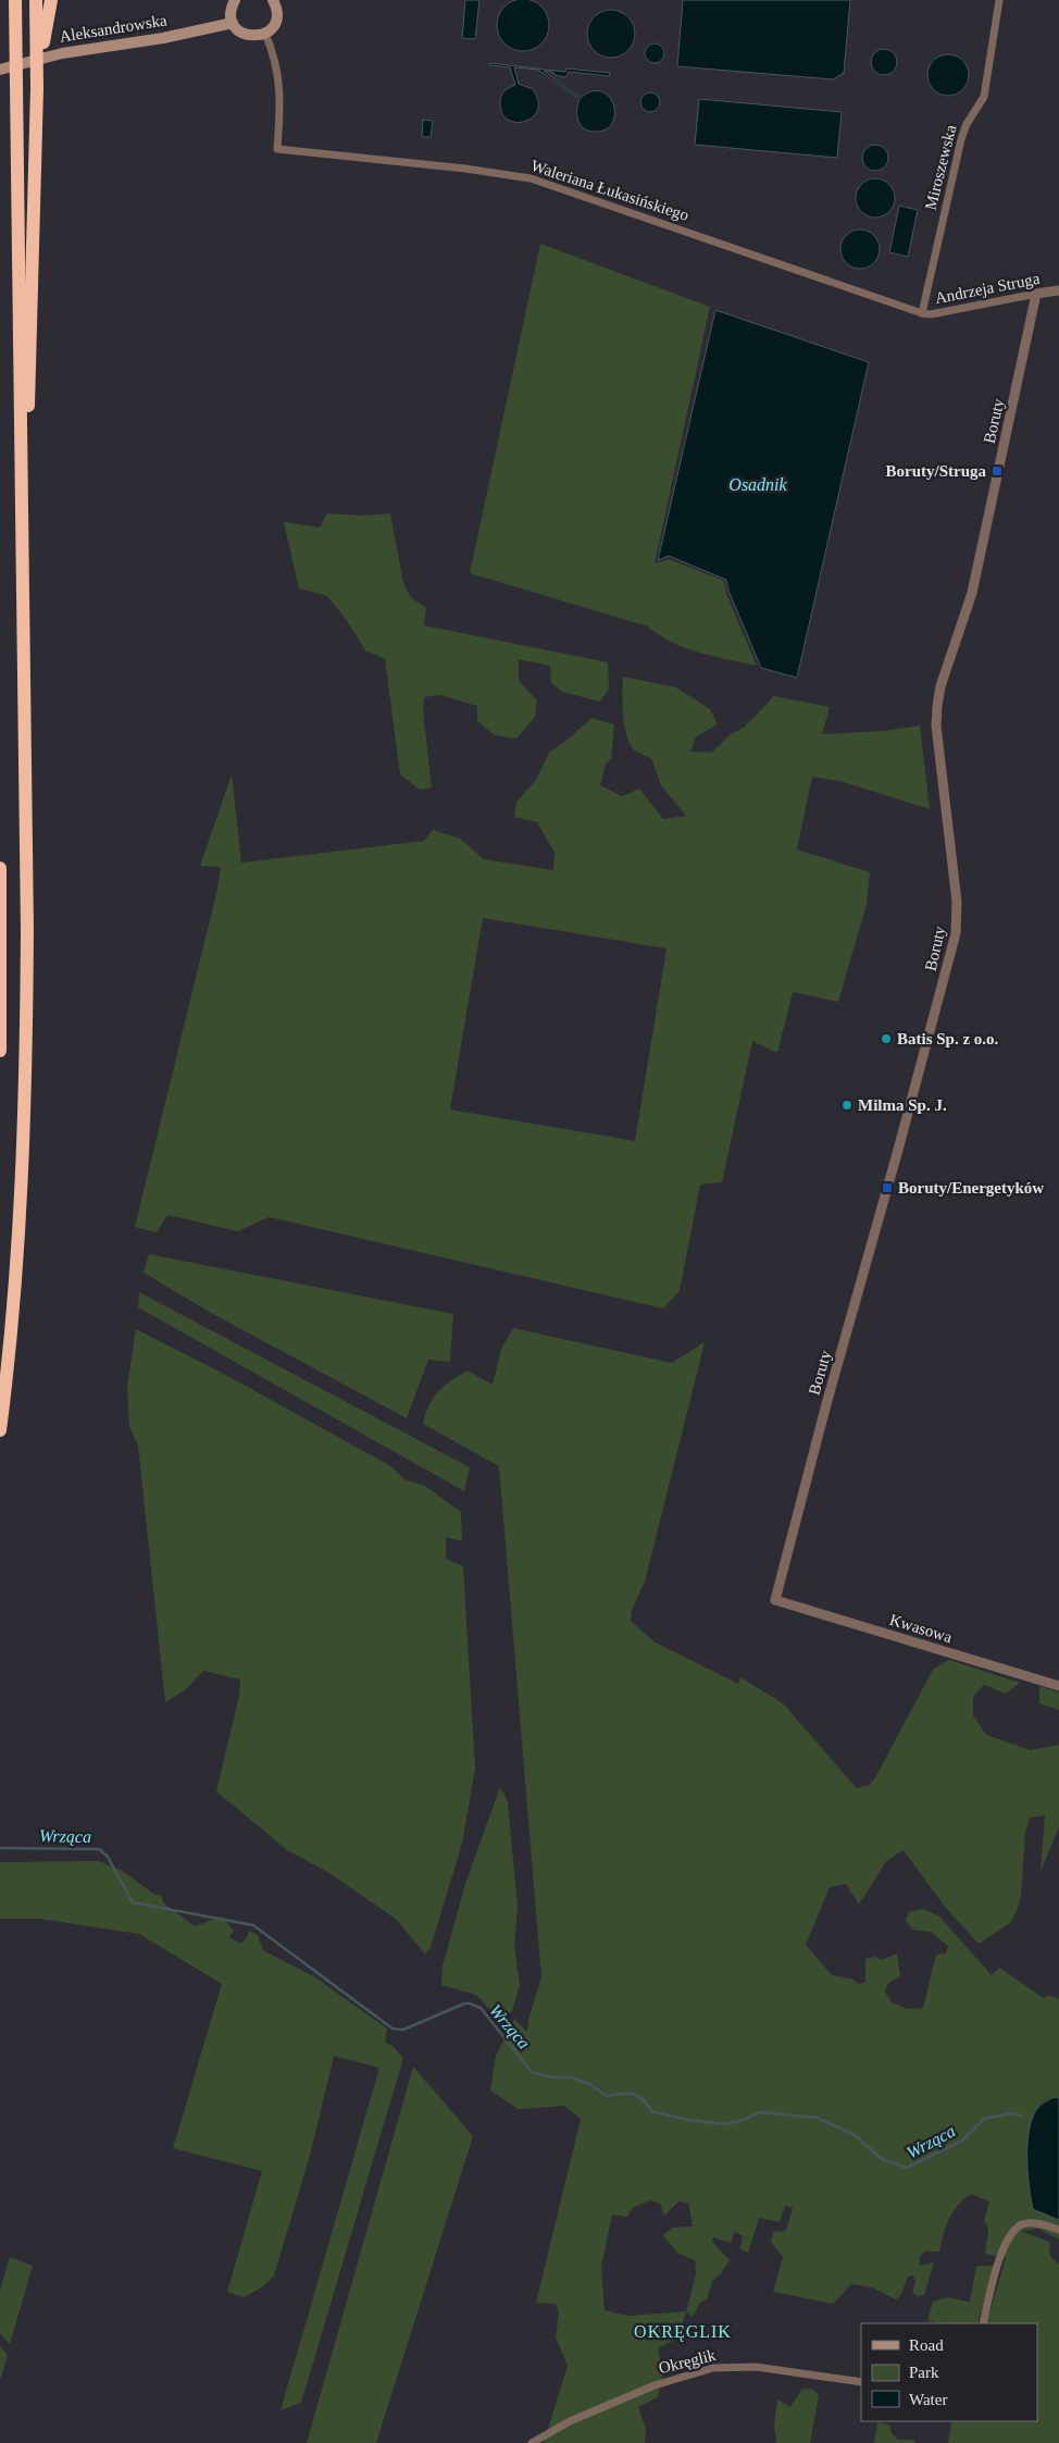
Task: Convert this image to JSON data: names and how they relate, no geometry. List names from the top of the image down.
{
  "streets": {
    "main road": ["Aleksandrowska"],
    "street": [
      "Miroszewska",
      "Waleriana Łukasińskiego",
      "Andrzeja Struga",
      "Boruty",
      "Kwasowa",
      "Okręglik"
    ]
  },
  "crossings": [
    ["Miroszewska", "Waleriana Łukasińskiego"],
    ["Miroszewska", "Andrzeja Struga"],
    ["Waleriana Łukasińskiego", "Andrzeja Struga"],
    ["Andrzeja Struga", "Boruty"],
    ["Boruty", "Kwasowa"]
  ],
  "districts": ["OKRĘGLIK"],
  "water": ["Osadnik", "Wrząca"],
  "places": {
    "transit": ["Boruty/Struga", "Boruty/Energetyków"],
    "other": ["Batis Sp. z o.o.", "Milma Sp. J."]
  },
  "legend": ["Road", "Park", "Water"]
}
